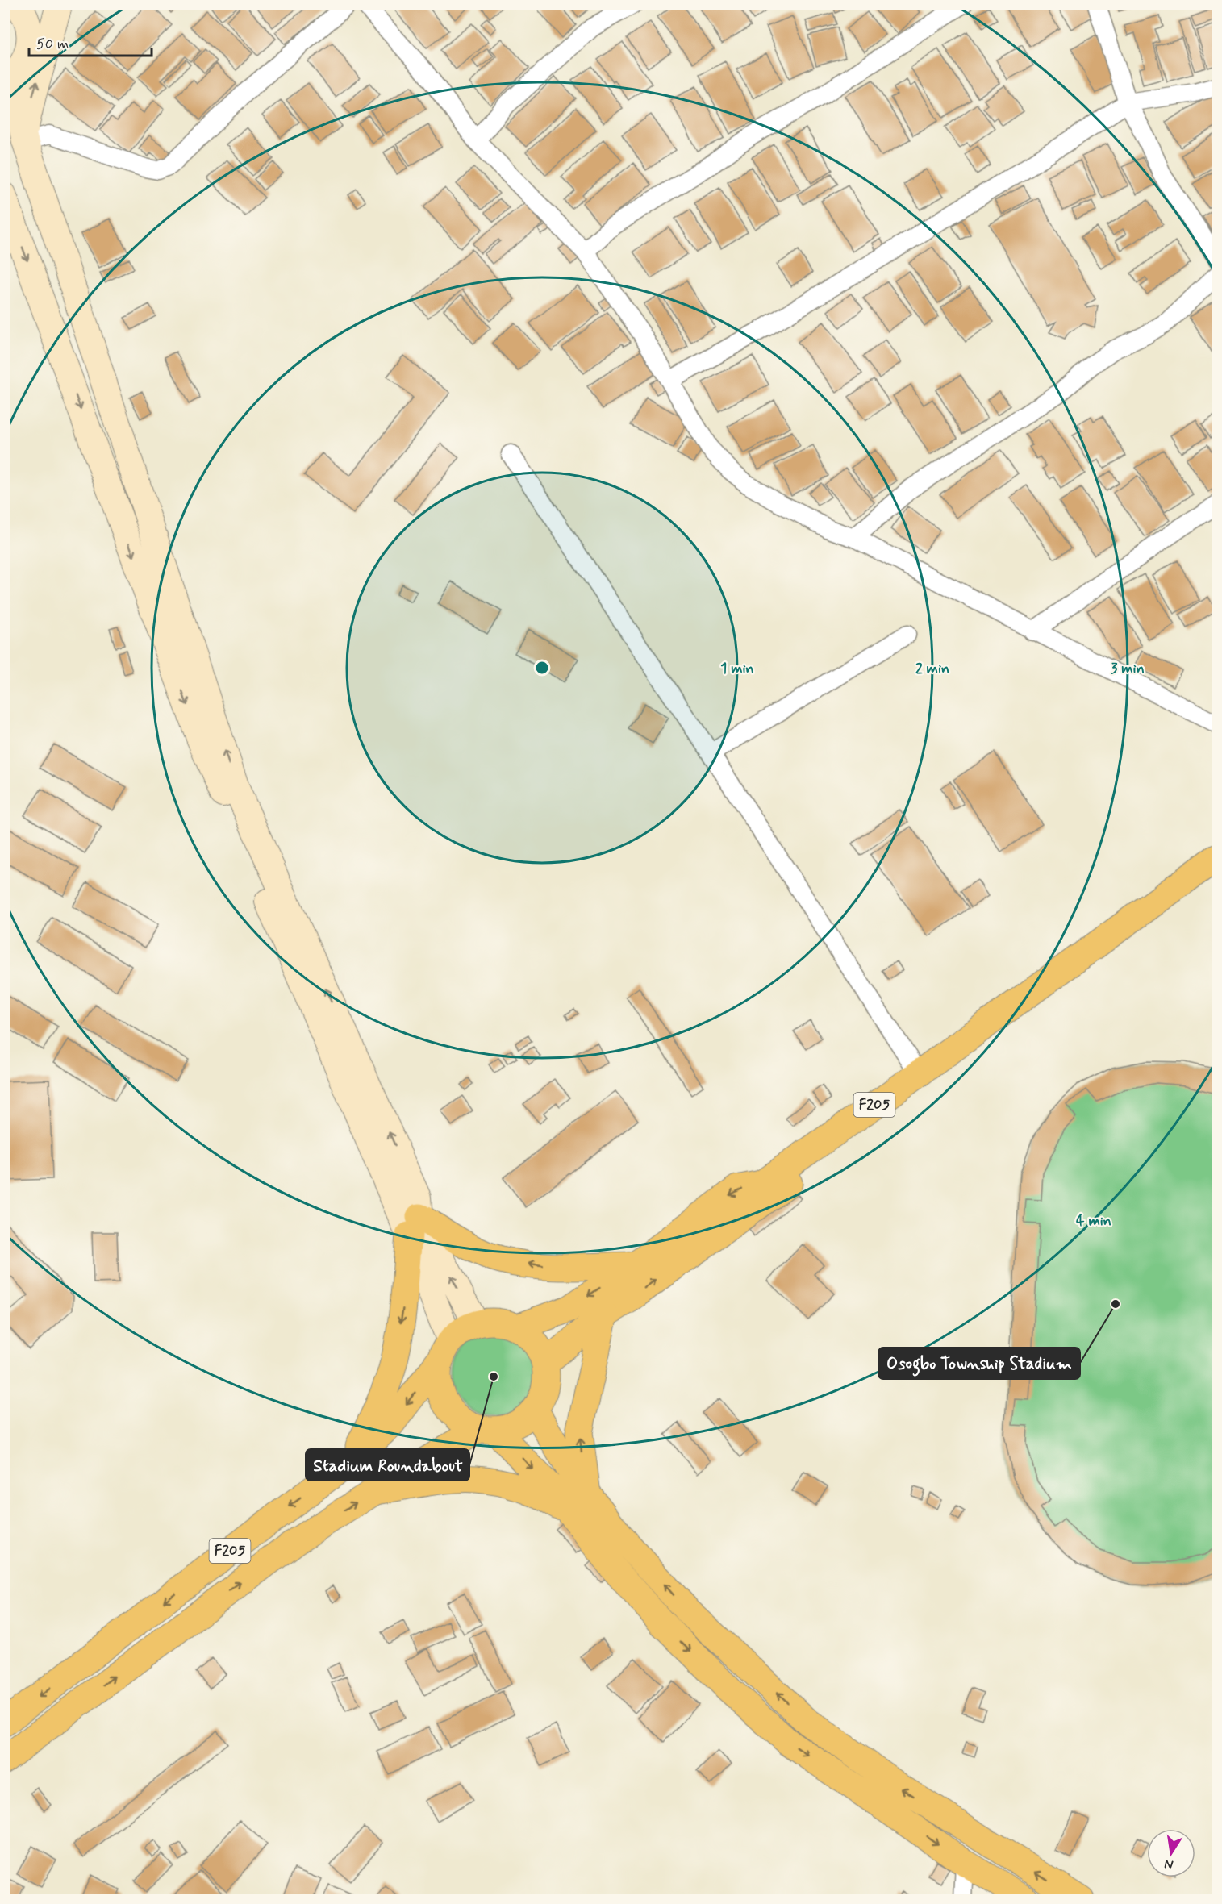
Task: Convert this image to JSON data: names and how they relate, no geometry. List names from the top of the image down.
{
  "streets": {
    "main road": ["F205"]
  },
  "places": ["Osogbo Township Stadium", "Stadium Roundabout"],
  "scale_bar": "50 m",
  "north": "bottom",
  "rings": [
    "1 min",
    "2 min",
    "3 min",
    "4 min"
  ]
}
